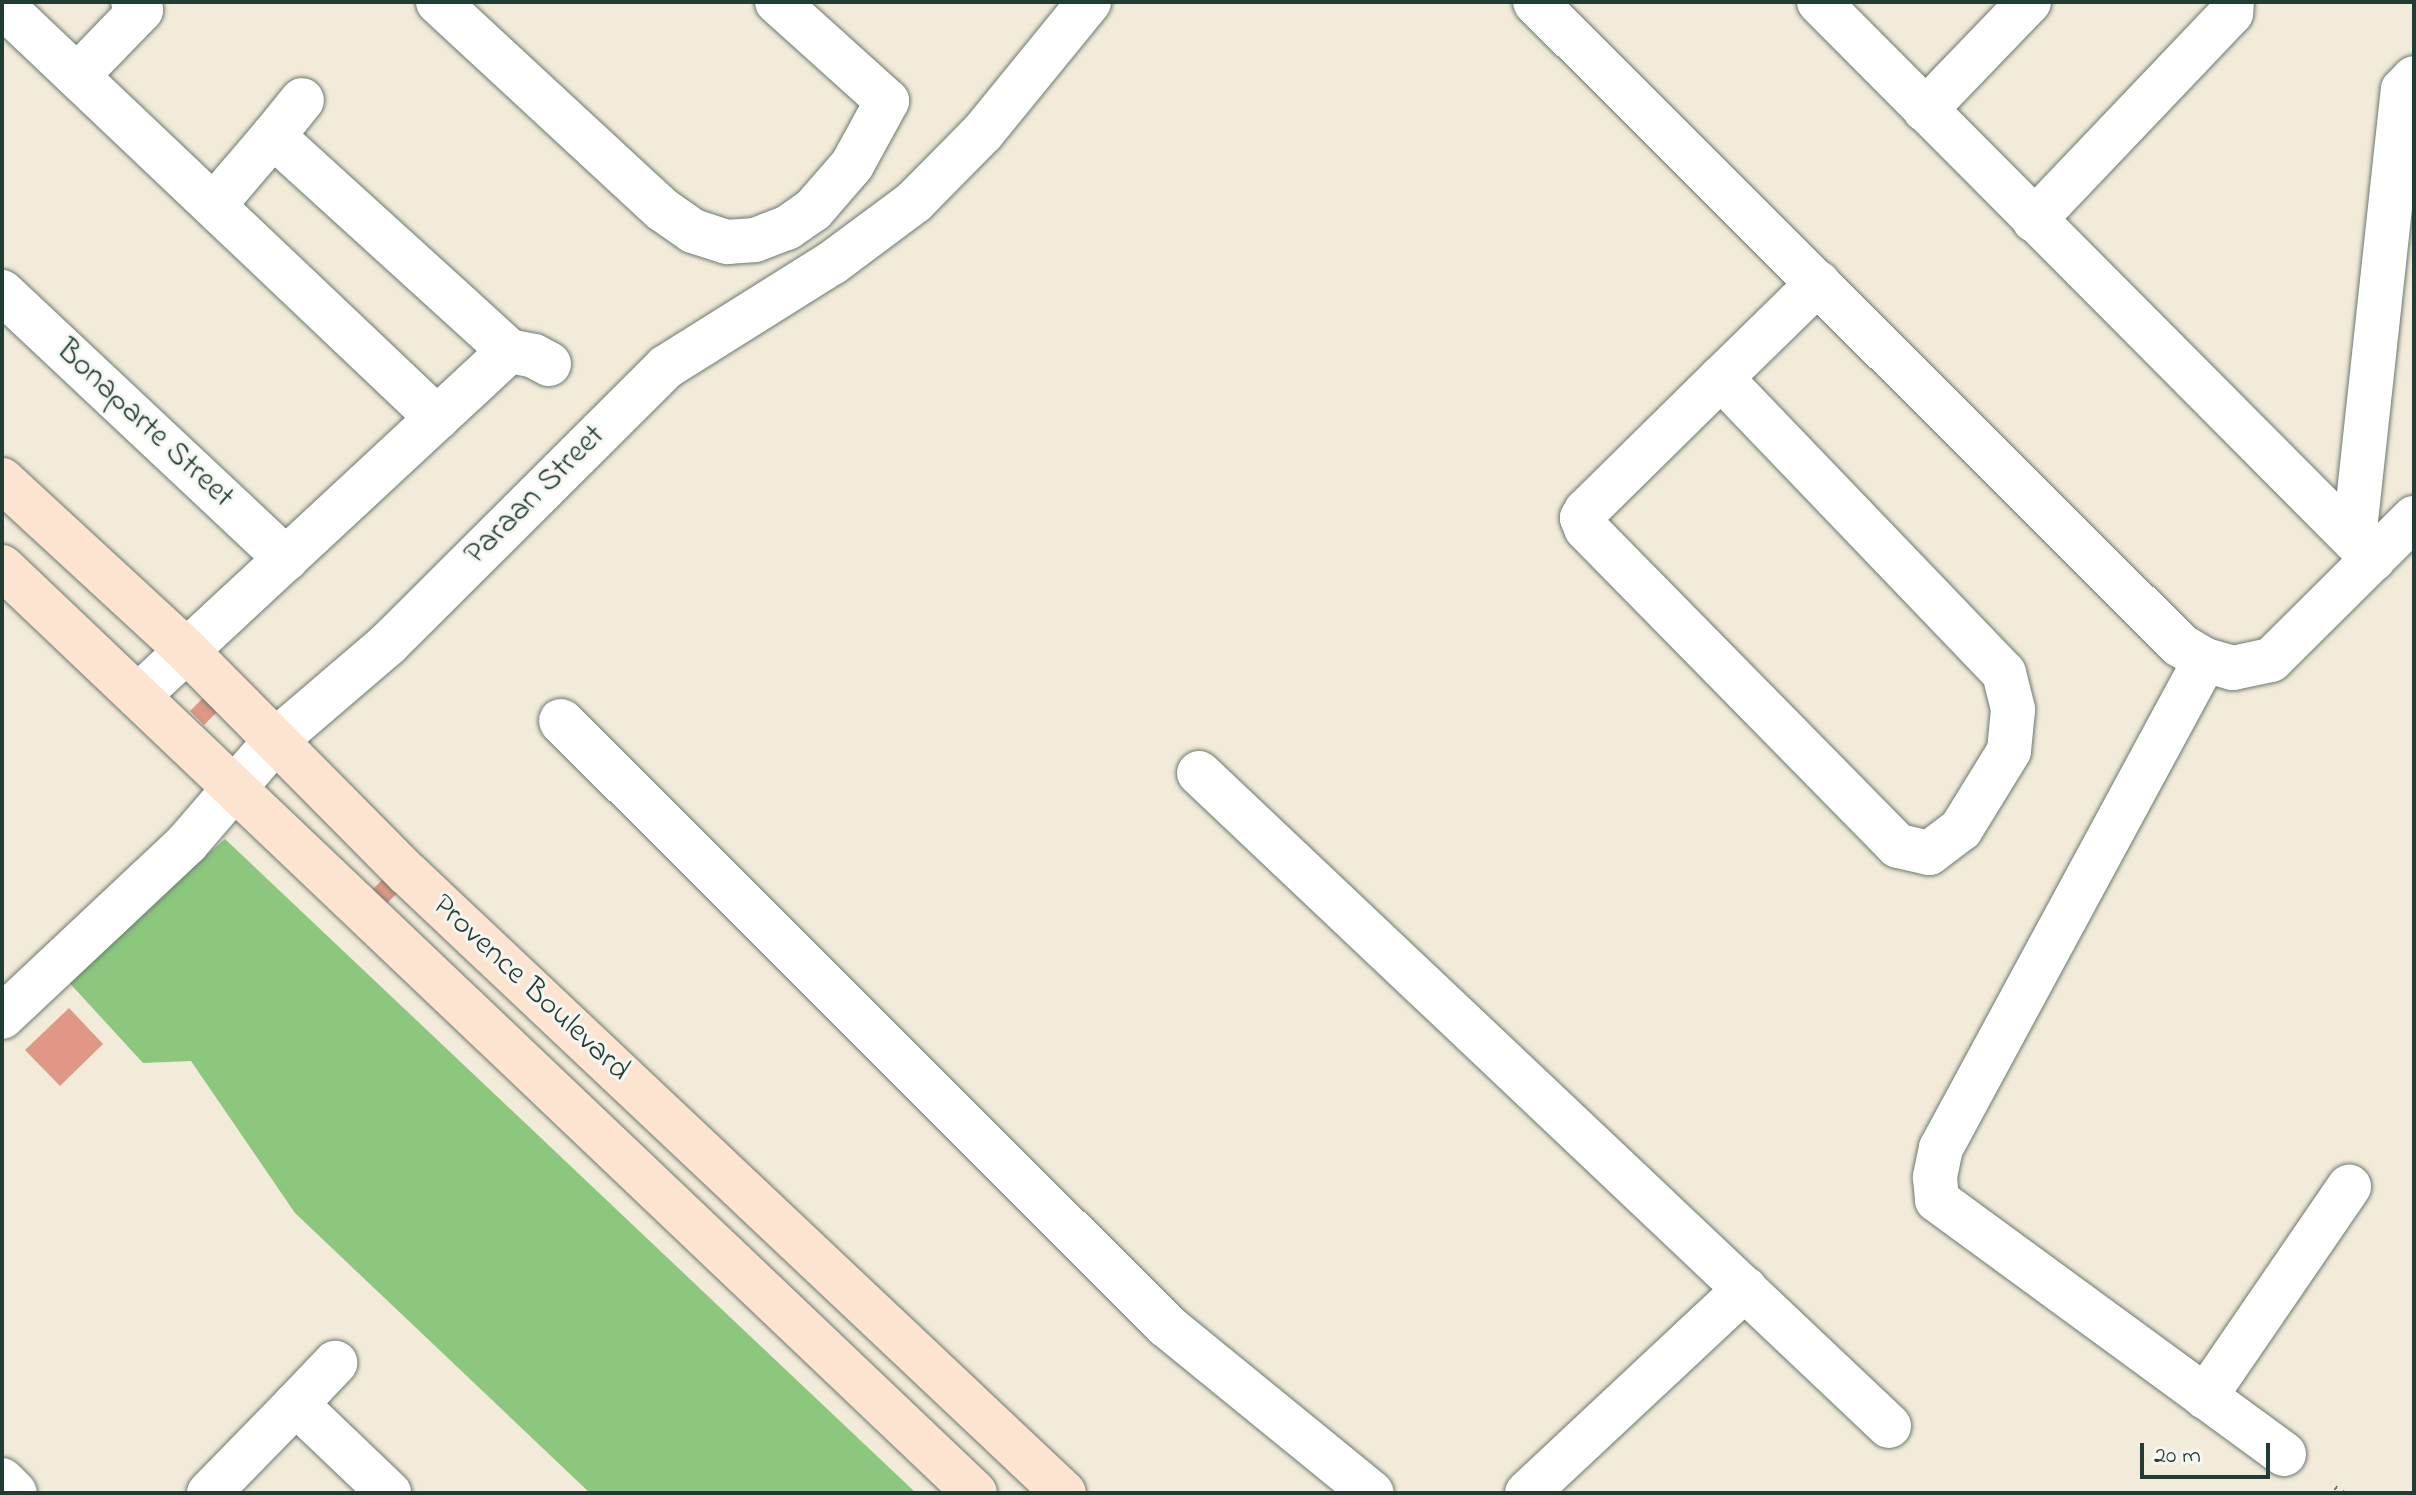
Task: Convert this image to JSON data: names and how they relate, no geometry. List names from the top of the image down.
{
  "streets": {
    "street": ["Bonaparte Street", "Paraan Street", "Provence Boulevard"]
  },
  "crossings": [
    ["Paraan Street", "Provence Boulevard"]
  ],
  "scale_bar": "20 m"
}
